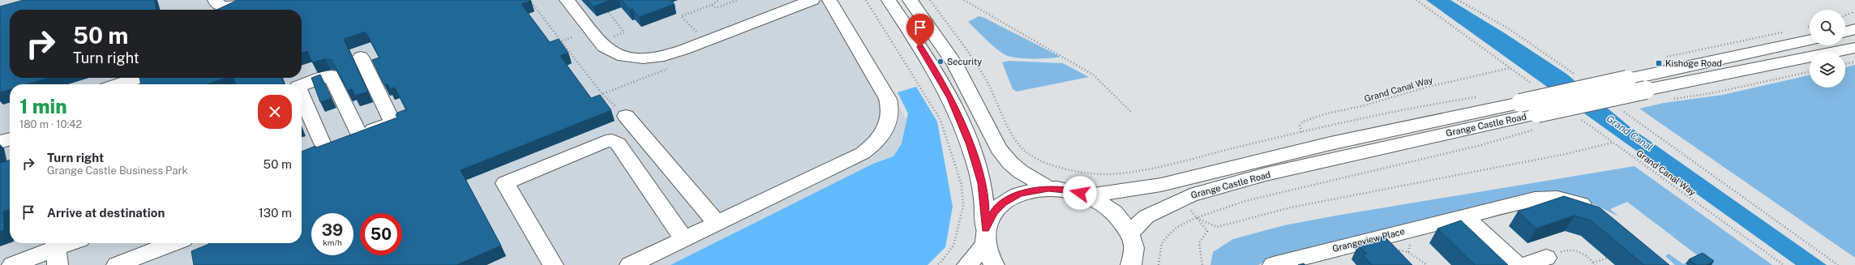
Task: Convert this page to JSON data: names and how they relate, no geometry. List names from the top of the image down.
{
  "streets": {
    "main road": ["Grange Castle Road", "Grangeview Place"],
    "path": ["Grand Canal Way"]
  },
  "water": ["Grand Canal"],
  "places": {
    "other": ["Security"],
    "transit": ["Kishoge Road"]
  },
  "page": {
    "turn": ["50 m", "Turn right"],
    "heading": ["1 min", "180 m · 10:42"],
    "list": [
      {
        "name": "Turn right",
        "note": "Grange Castle Business Park",
        "value": "50 m"
      },
      {
        "name": "Arrive at destination",
        "value": "130 m"
      }
    ],
    "speed": "39 km/h",
    "limit": "50"
  }
}
